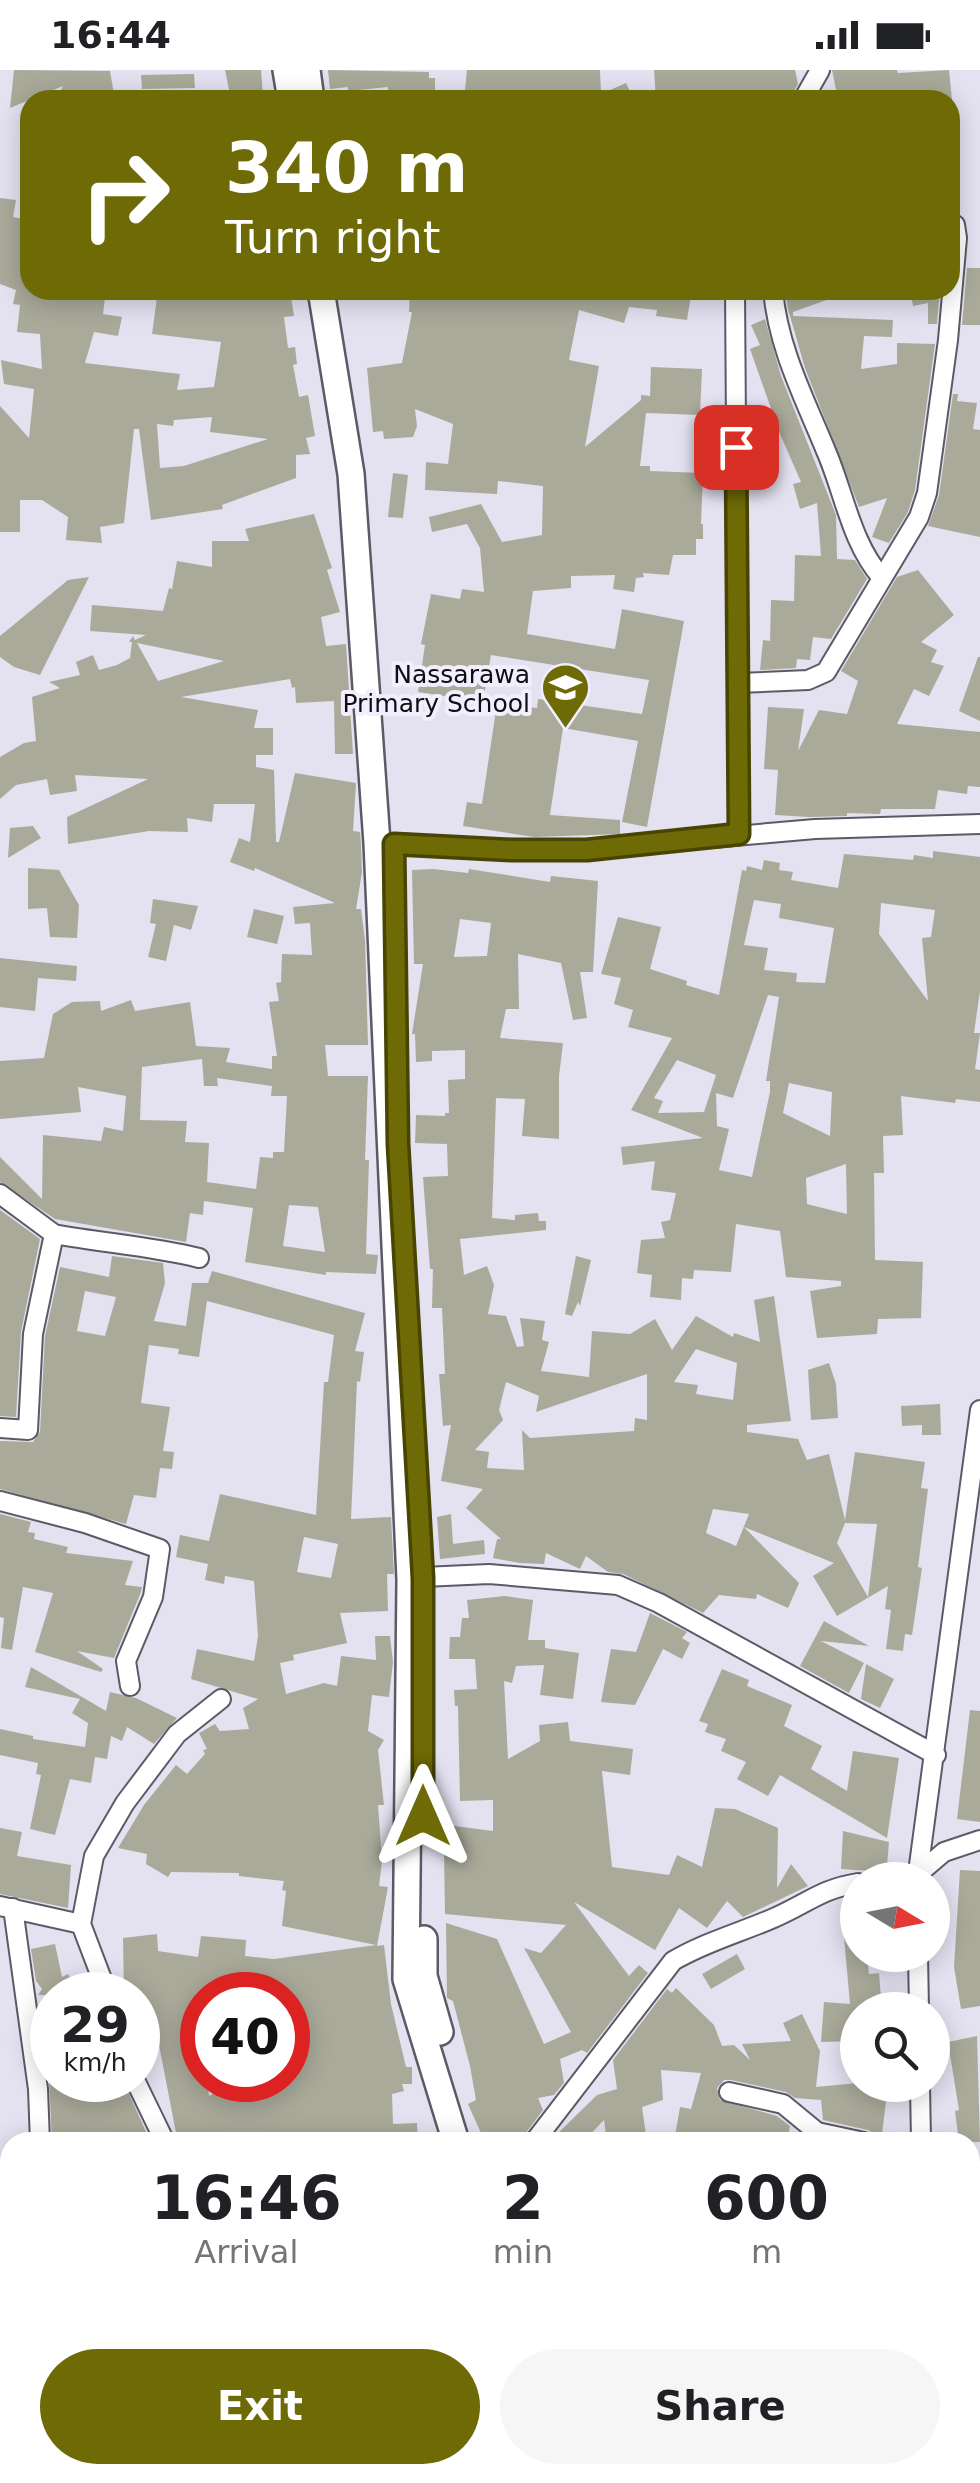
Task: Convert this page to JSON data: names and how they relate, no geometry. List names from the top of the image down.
{
  "places": {
    "school or university": ["Nassarawa Primary School"]
  },
  "north": "right",
  "page": {
    "status": "16:44",
    "turn": ["340 m", "Turn right"],
    "speed": "29 km/h",
    "limit": "40",
    "eta": [
      "16:46",
      "Arrival",
      "2",
      "min",
      "600",
      "m"
    ],
    "buttons": ["Exit", "Share"]
  }
}
